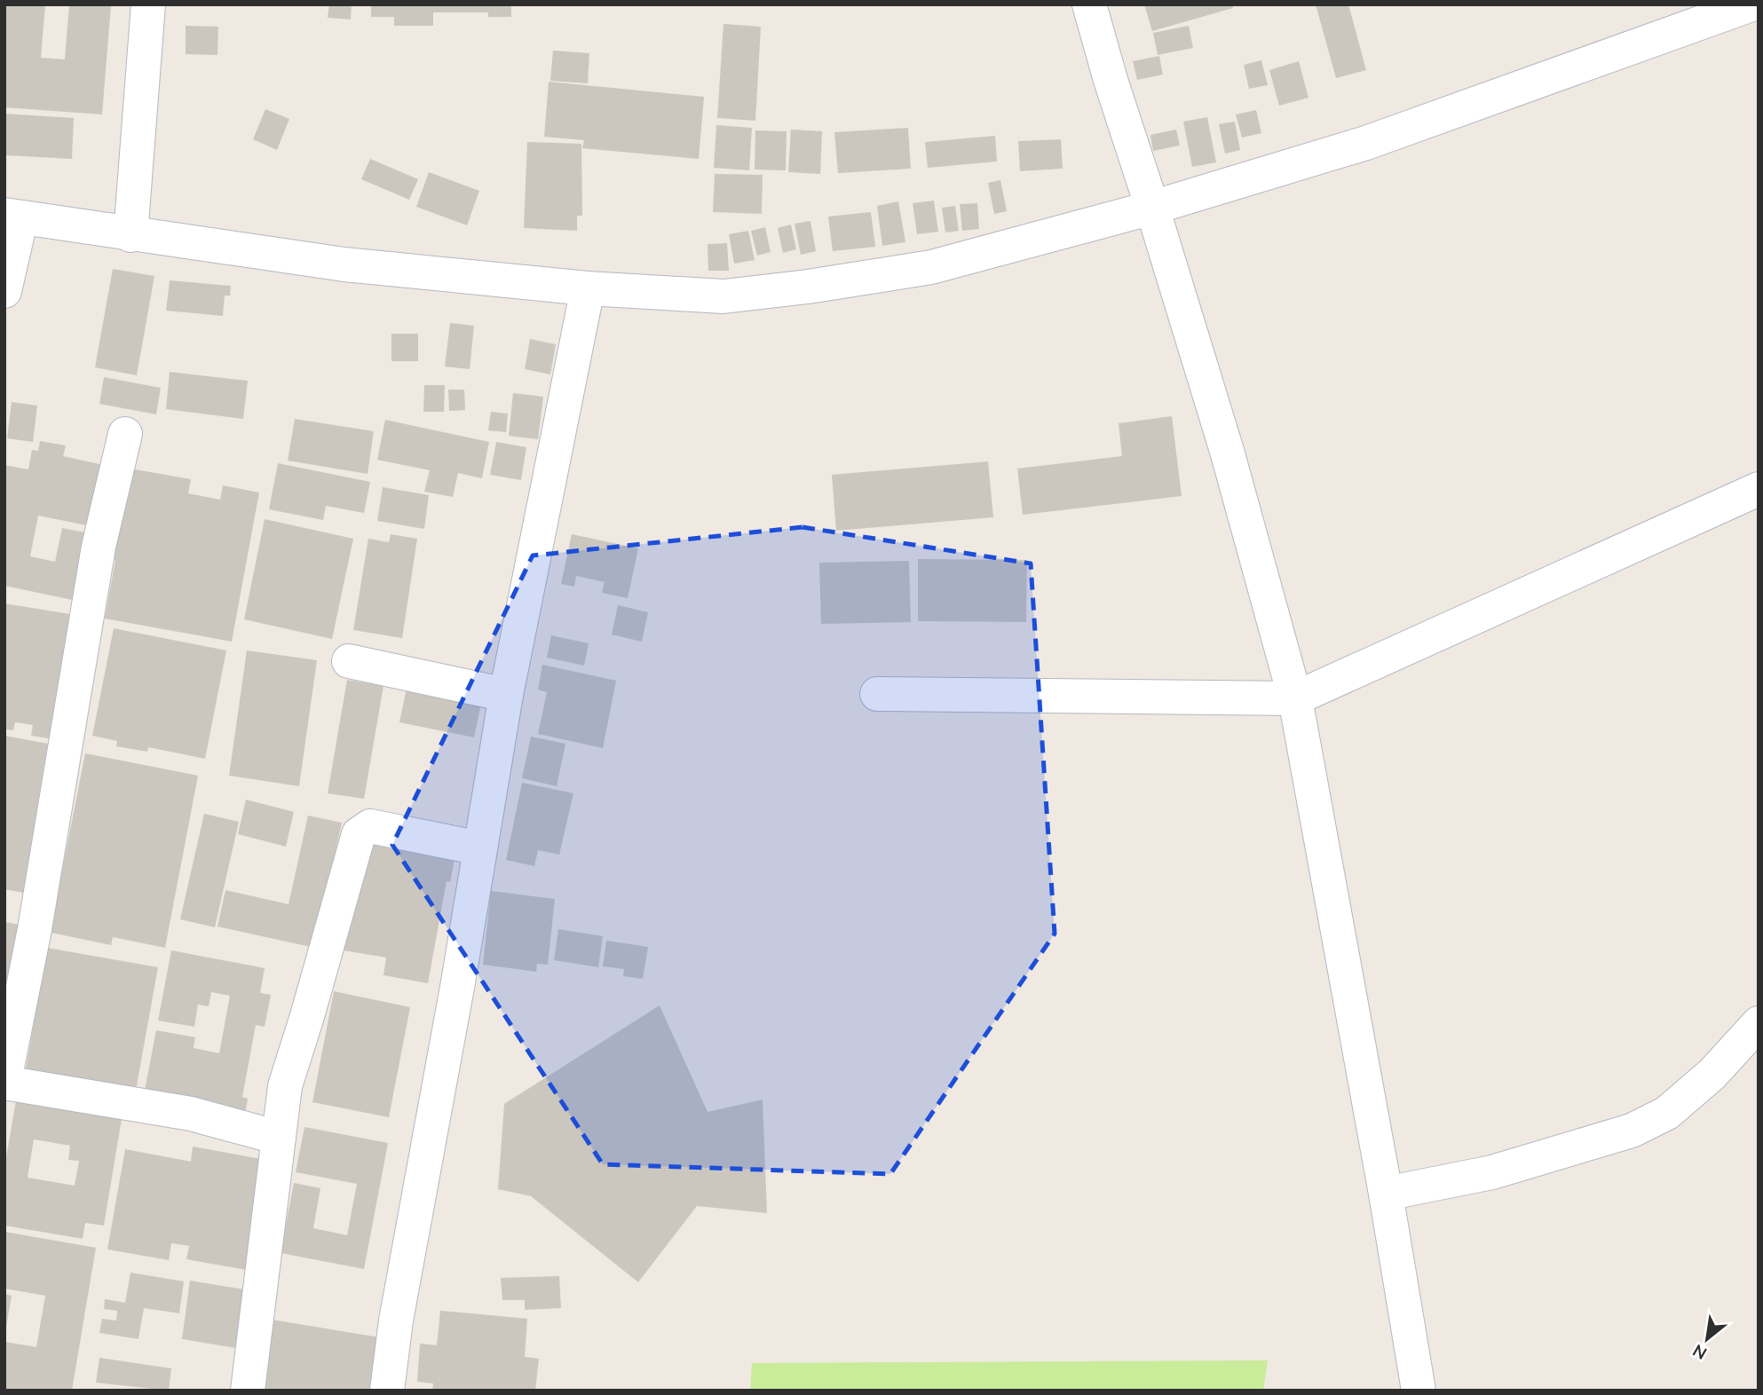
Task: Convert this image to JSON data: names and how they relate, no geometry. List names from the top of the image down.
{
  "north": "bottom left"
}
